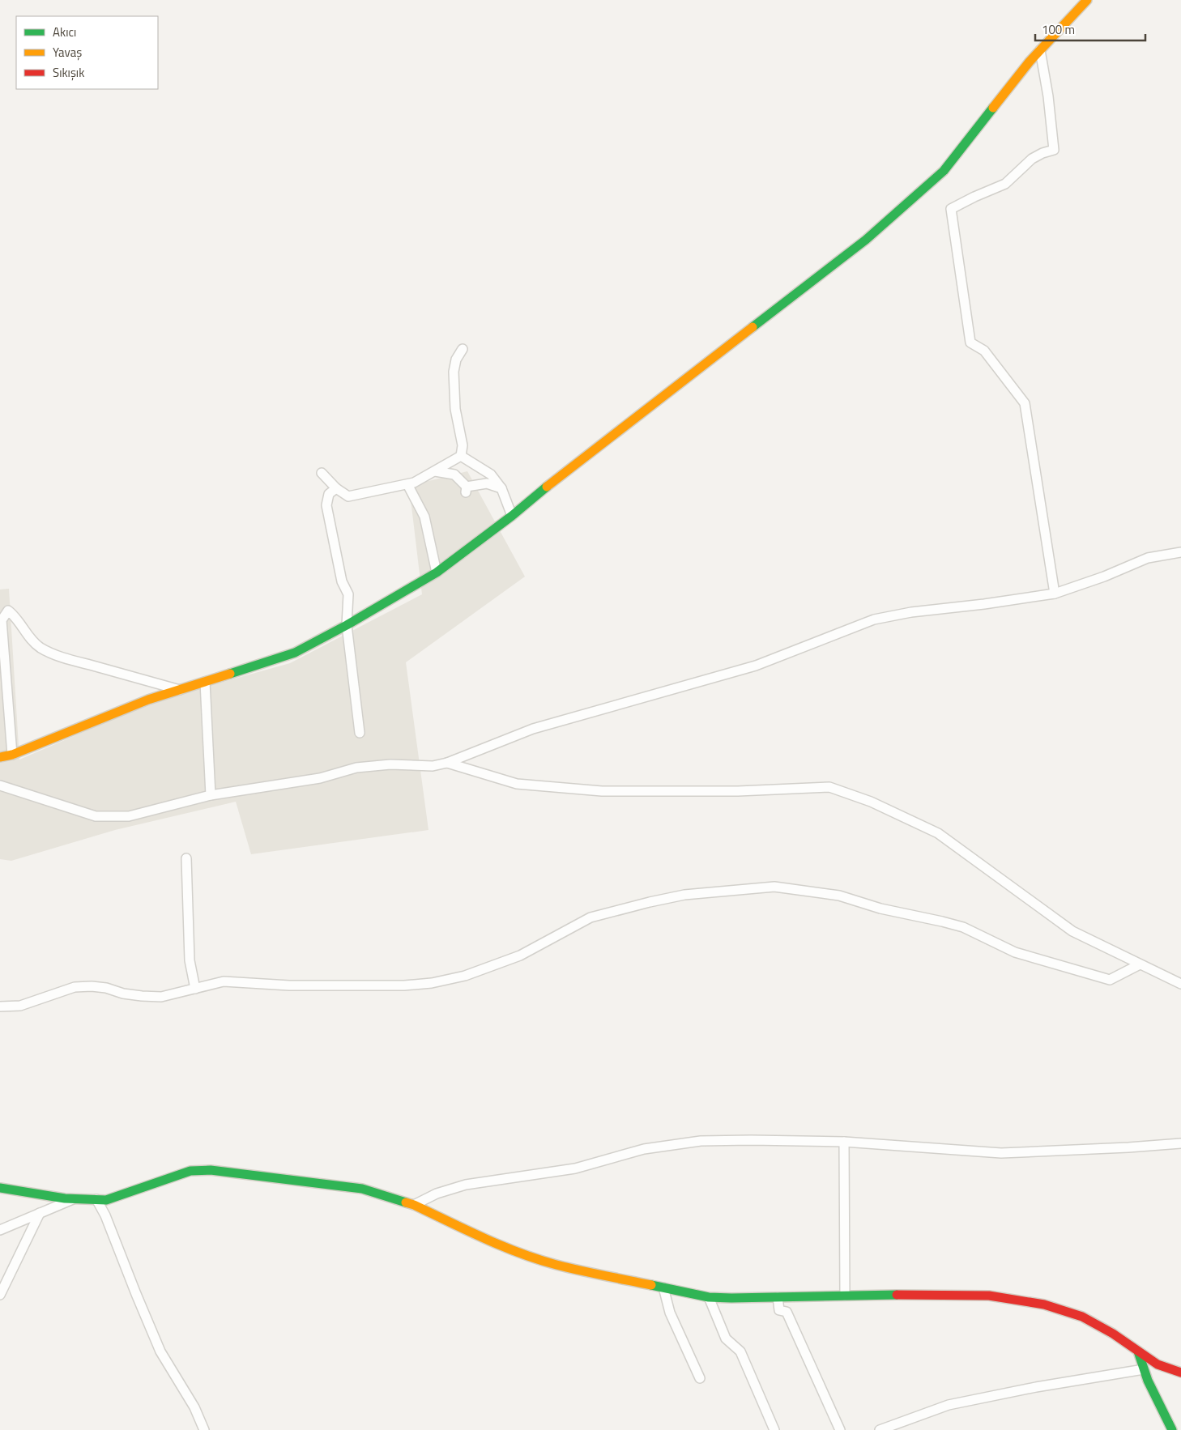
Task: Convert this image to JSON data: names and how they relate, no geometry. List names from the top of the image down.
{
  "legend": ["Akıcı", "Yavaş", "Sıkışık"],
  "scale_bar": "100 m"
}
